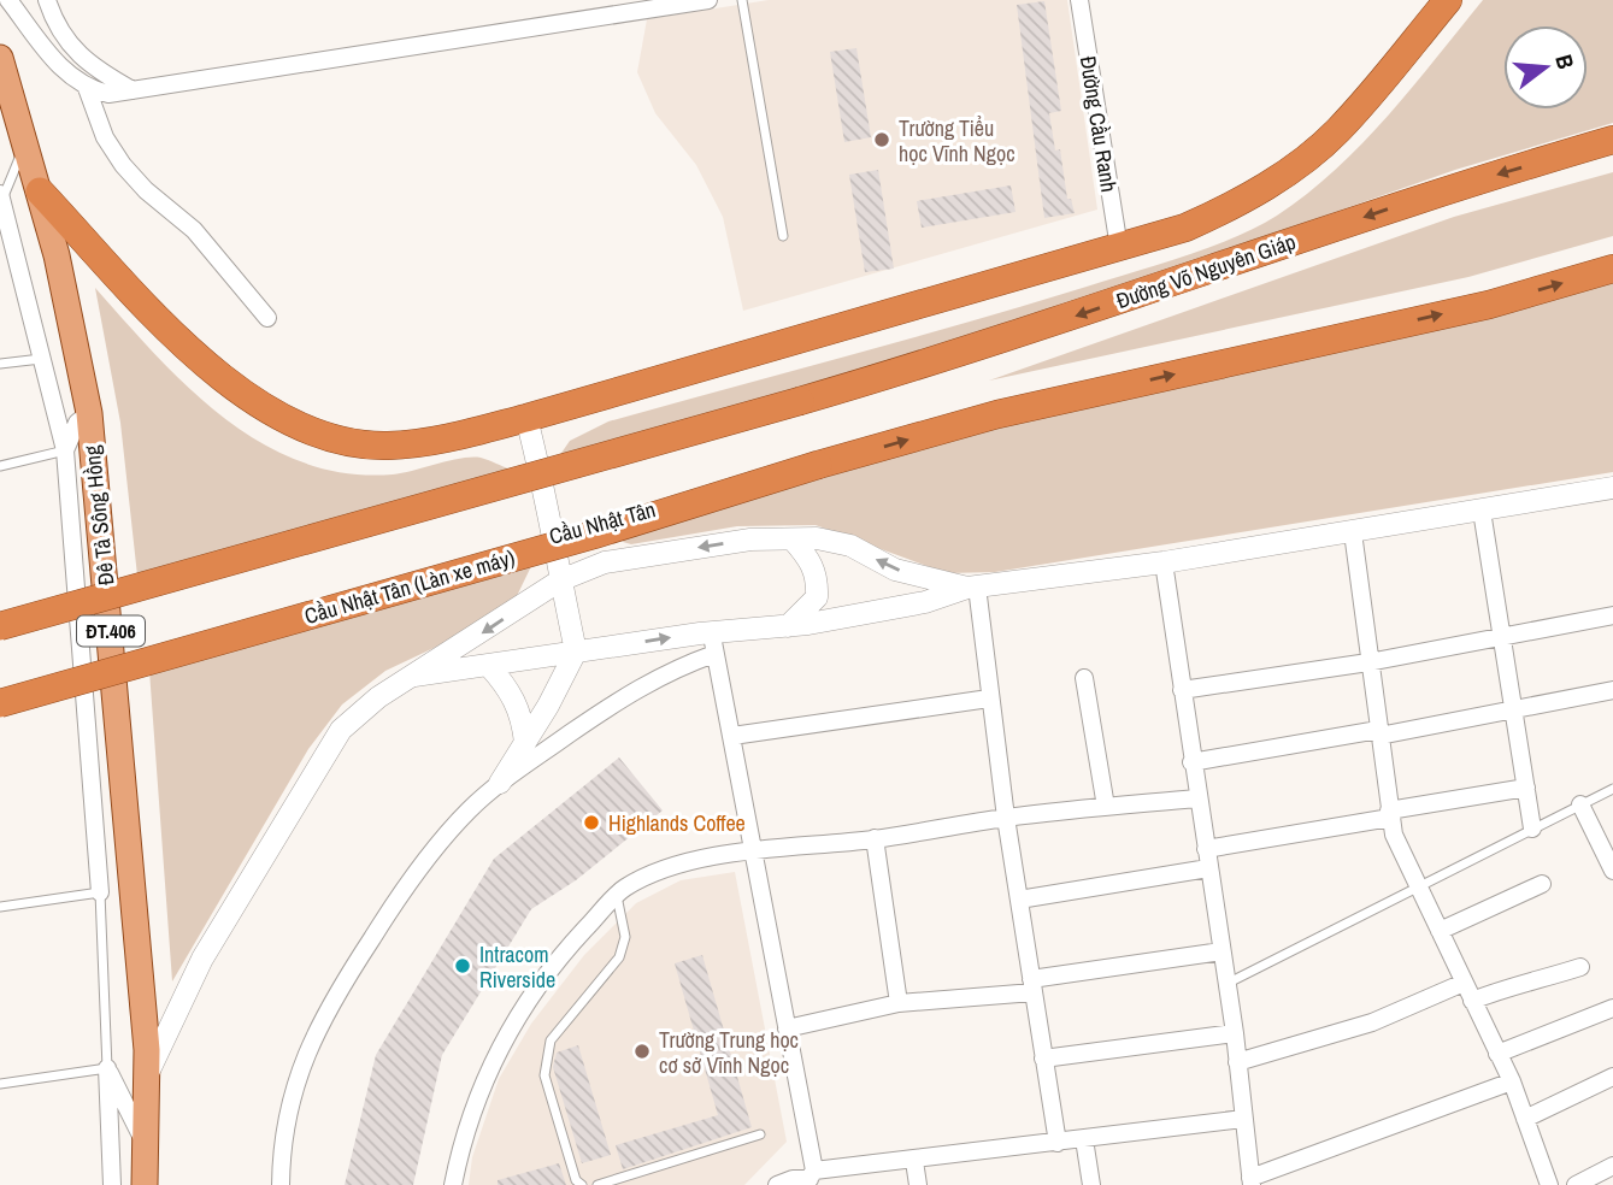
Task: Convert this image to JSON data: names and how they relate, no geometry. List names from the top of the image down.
{
  "streets": {
    "highway": ["Đường Võ Nguyên Giáp", "Cầu Nhật Tân", "Cầu Nhật Tân (Làn xe máy)"],
    "main road": ["Đê Tả Sông Hồng", "ĐT.406"],
    "street": ["Đường Cầu Ranh"]
  },
  "crossings": [
    ["Cầu Nhật Tân", "Cầu Nhật Tân (Làn xe máy)"]
  ],
  "places": [
    "Trường Tiểu học Vĩnh Ngọc",
    "Highlands Coffee",
    "Intracom Riverside",
    "Trường Trung học cơ sở Vĩnh Ngọc"
  ],
  "north": "right"
}
